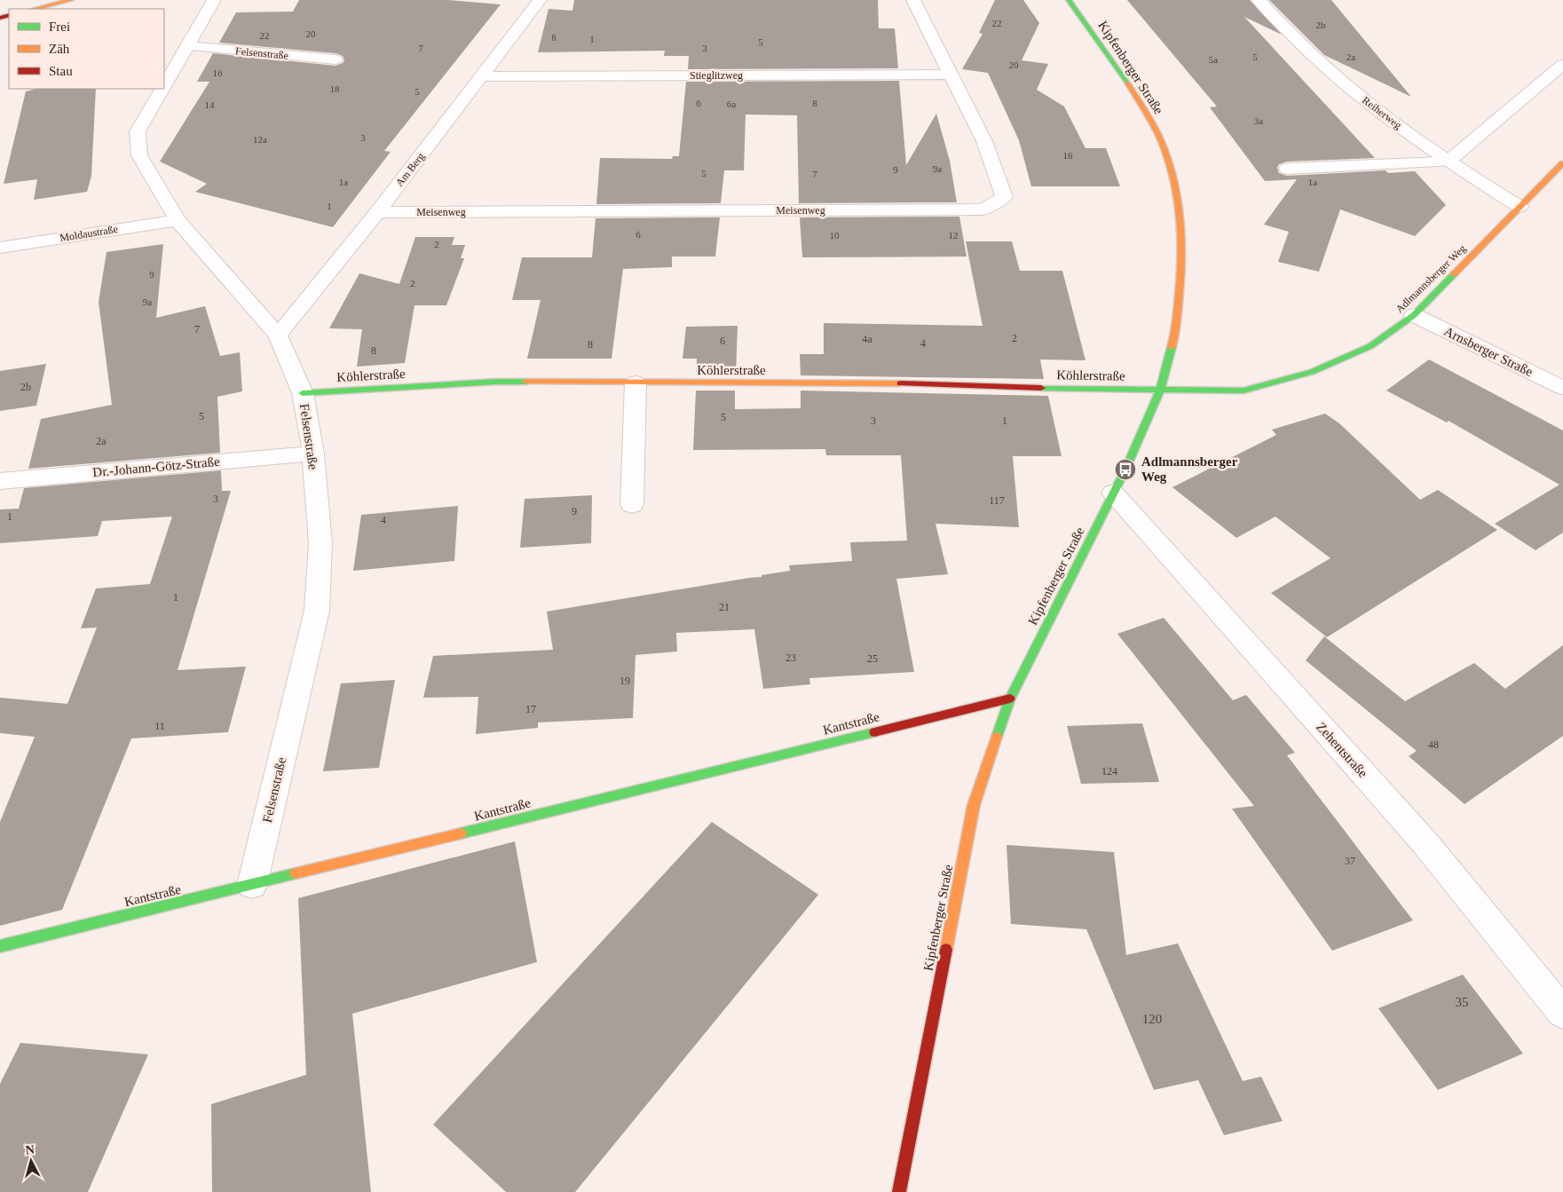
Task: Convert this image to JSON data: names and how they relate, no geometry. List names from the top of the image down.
{
  "streets": {
    "street": [
      "Felsenstraße",
      "Kipfenberger Straße",
      "Stieglitzweg",
      "Reiherweg",
      "Am Berg",
      "Meisenweg",
      "Moldaustraße",
      "Adlmannsberger Weg",
      "Arnsberger Straße",
      "Köhlerstraße",
      "Dr.-Johann-Götz-Straße",
      "Kantstraße",
      "Zehentstraße"
    ]
  },
  "crossings": [
    ["Felsenstraße", "Am Berg"],
    ["Felsenstraße", "Moldaustraße"],
    ["Felsenstraße", "Köhlerstraße"],
    ["Felsenstraße", "Dr.-Johann-Götz-Straße"],
    ["Felsenstraße", "Kantstraße"],
    ["Kipfenberger Straße", "Adlmannsberger Weg"],
    ["Kipfenberger Straße", "Köhlerstraße"],
    ["Kipfenberger Straße", "Kantstraße"],
    ["Kipfenberger Straße", "Zehentstraße"],
    ["Stieglitzweg", "Am Berg"],
    ["Stieglitzweg", "Meisenweg"],
    ["Reiherweg", "Adlmannsberger Weg"],
    ["Am Berg", "Meisenweg"],
    ["Adlmannsberger Weg", "Arnsberger Straße"],
    ["Adlmannsberger Weg", "Köhlerstraße"]
  ],
  "places": {
    "bus stop": ["Adlmannsberger Weg"]
  },
  "house_numbers": [
    "22",
    "2b",
    "20",
    "22",
    "8",
    "1",
    "5",
    "7",
    "3",
    "5",
    "2a",
    "5a",
    "20",
    "16",
    "18",
    "5",
    "6",
    "8",
    "6a",
    "14",
    "3a",
    "3",
    "12a",
    "16",
    "9a",
    "9",
    "5",
    "7",
    "1a",
    "1a",
    "1",
    "6",
    "10",
    "12",
    "2",
    "9",
    "2",
    "9a",
    "7",
    "2",
    "4a",
    "6",
    "4",
    "8",
    "8",
    "2b",
    "5",
    "5",
    "3",
    "1",
    "2a",
    "3",
    "117",
    "9",
    "1",
    "4",
    "1",
    "21",
    "23",
    "25",
    "19",
    "17",
    "11",
    "48",
    "124",
    "37",
    "35",
    "120"
  ],
  "legend": ["Frei", "Zäh", "Stau"],
  "north": "top"
}
